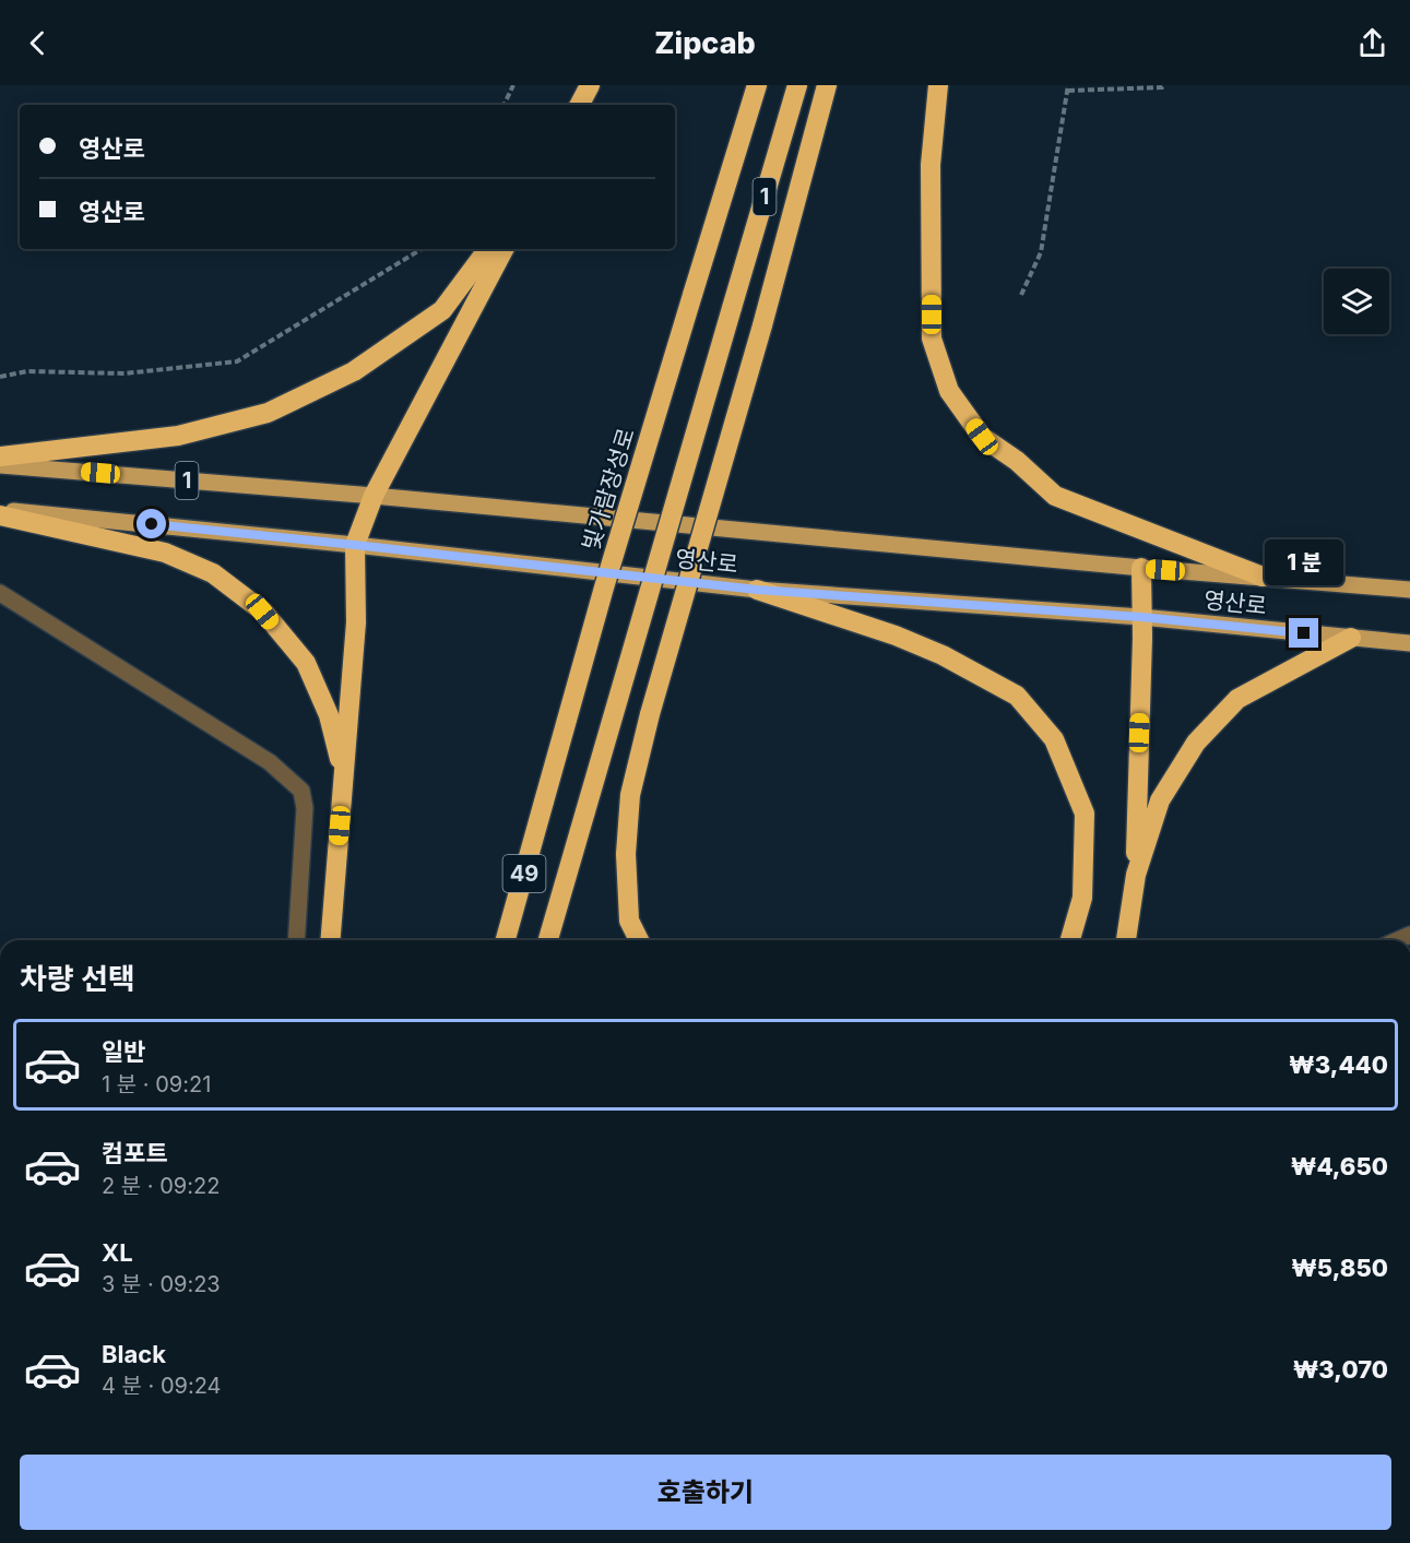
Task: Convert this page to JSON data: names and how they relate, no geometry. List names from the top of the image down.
{
  "streets": {
    "highway": ["1", "빛가람장성로", "49"],
    "main road": ["영산로"]
  },
  "crossings": [
    ["1", "49"]
  ],
  "page": {
    "header": "Zipcab",
    "banner": ["영산로", "영산로"],
    "bubble": "1 분",
    "heading": "차량 선택",
    "list": [
      {
        "name": "일반",
        "note": "1 분 · 09:21",
        "value": "₩3,440"
      },
      {
        "name": "컴포트",
        "note": "2 분 · 09:22",
        "value": "₩4,650"
      },
      {
        "name": "XL",
        "note": "3 분 · 09:23",
        "value": "₩5,850"
      },
      {
        "name": "Black",
        "note": "4 분 · 09:24",
        "value": "₩3,070"
      }
    ],
    "buttons": "호출하기"
  }
}
